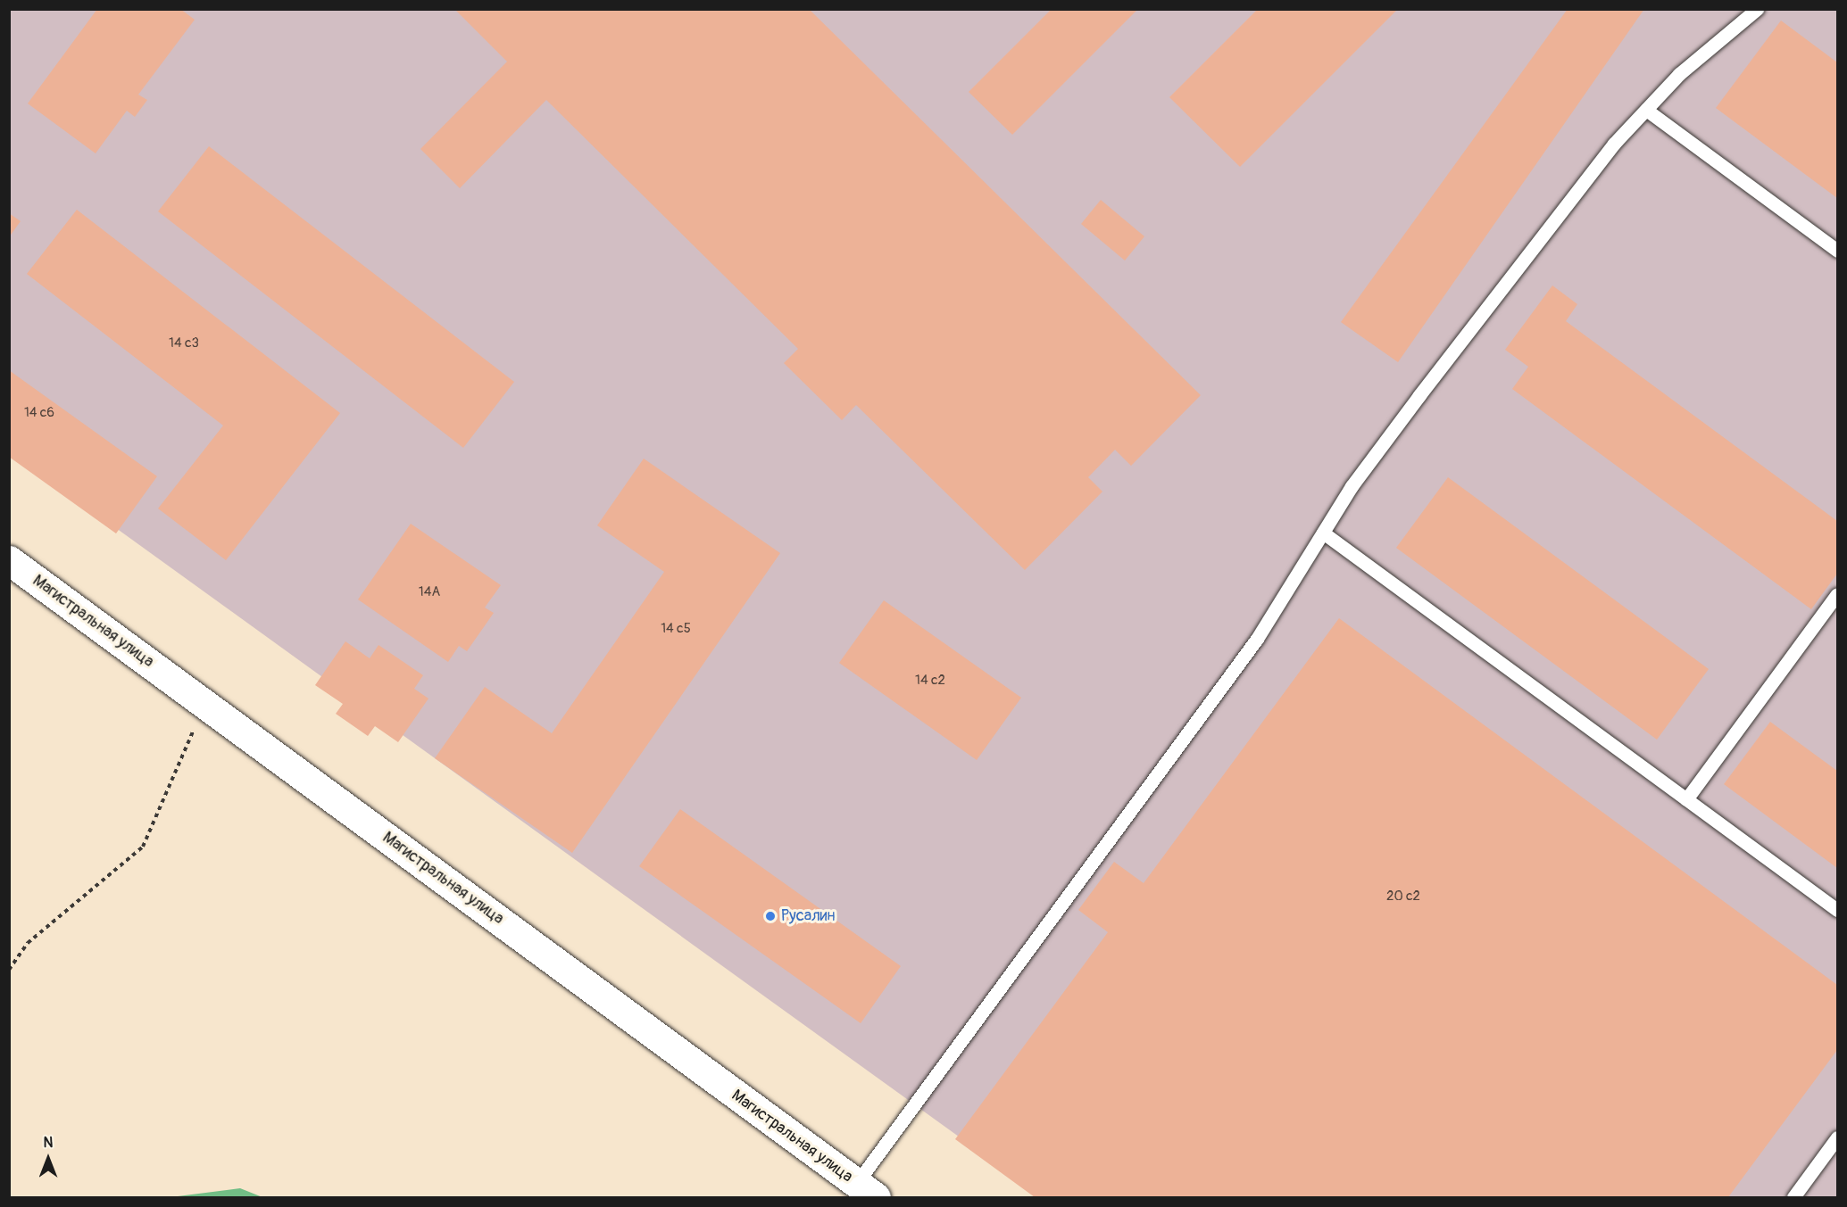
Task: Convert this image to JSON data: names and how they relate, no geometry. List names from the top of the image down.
{
  "streets": {
    "main road": ["Магистральная улица"]
  },
  "places": ["Русалин"],
  "house_numbers": [
    "14 с3",
    "14 с6",
    "14А",
    "14 с5",
    "14 с2",
    "20 с2"
  ],
  "north": "top"
}
